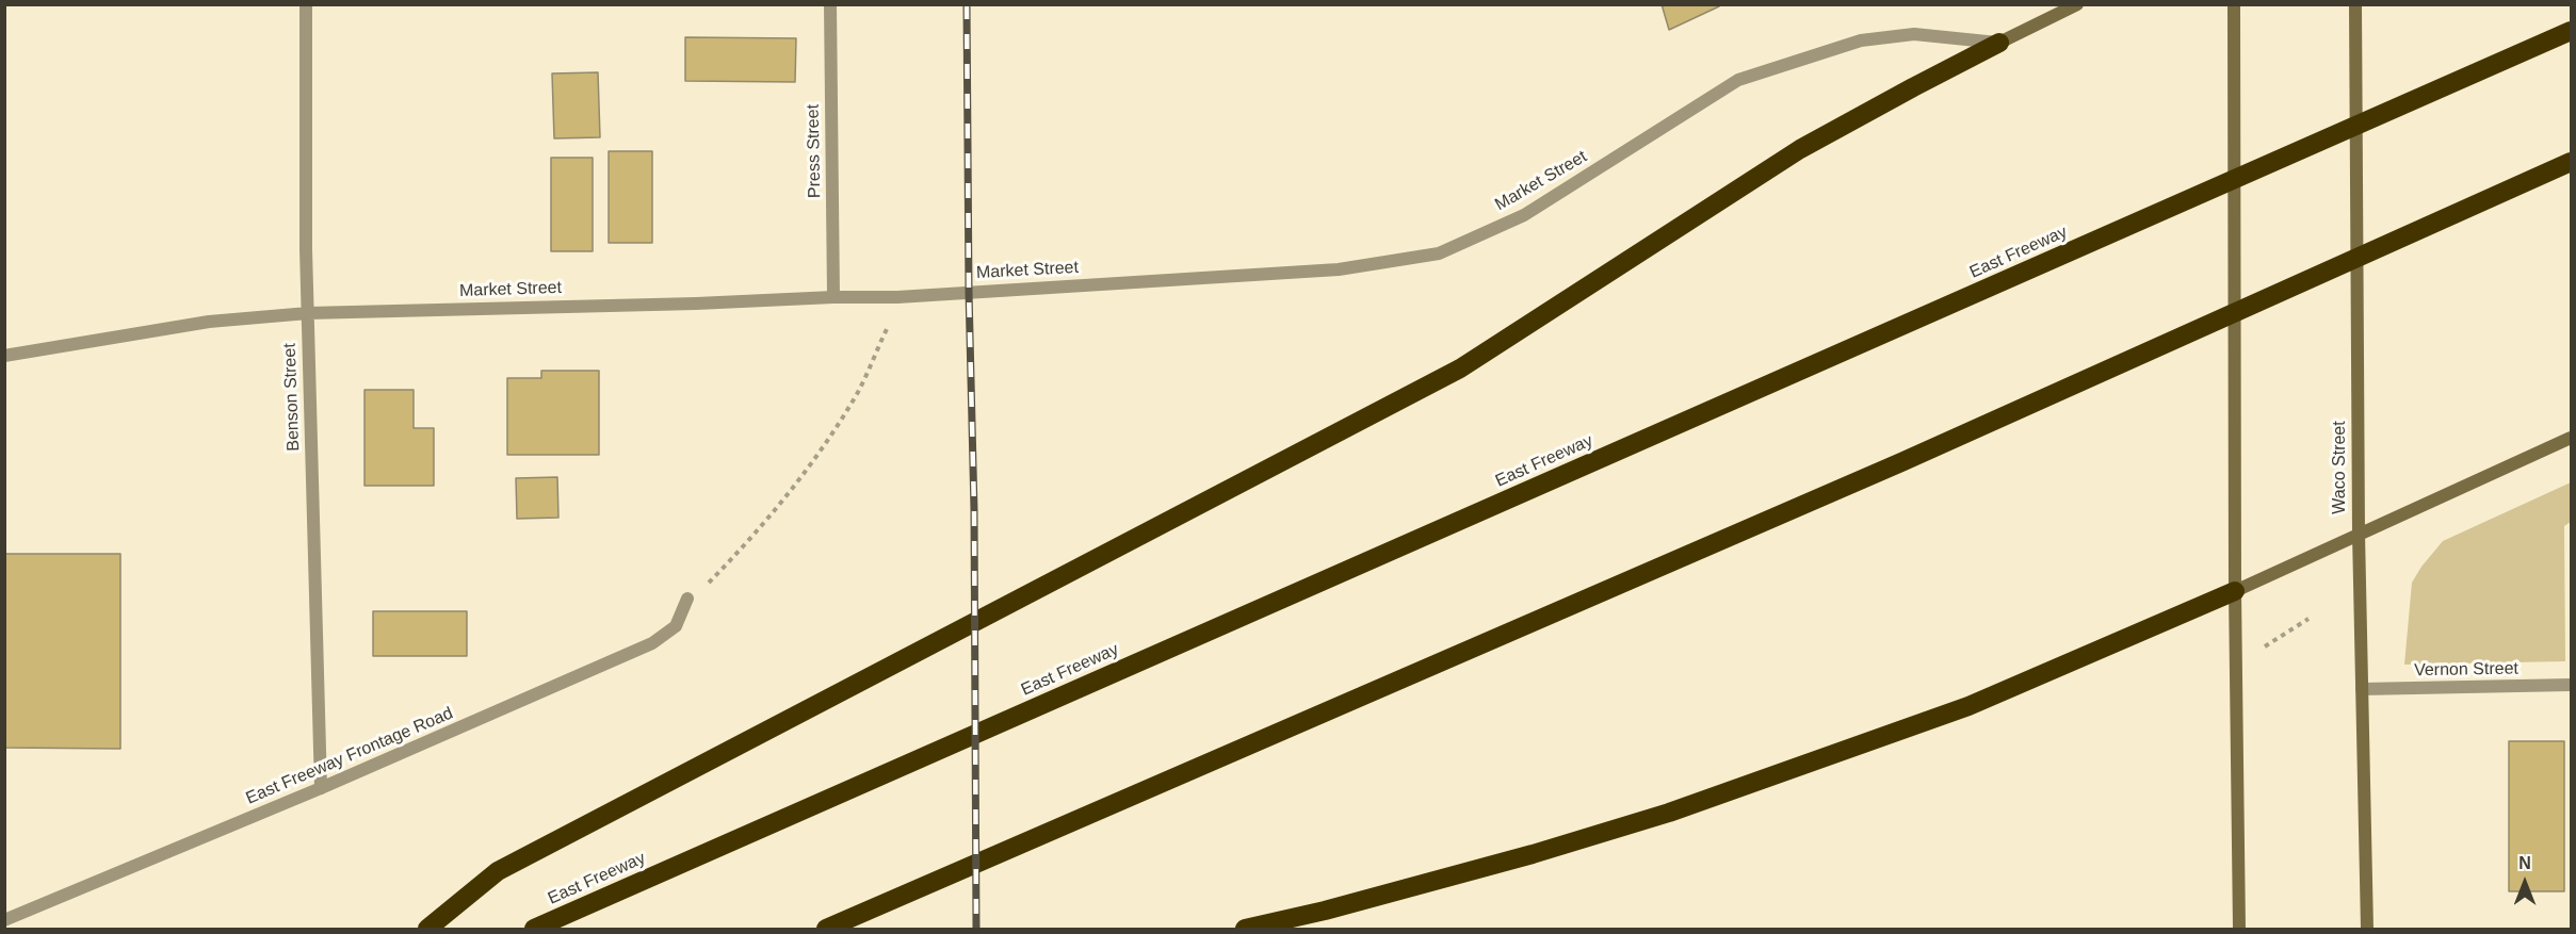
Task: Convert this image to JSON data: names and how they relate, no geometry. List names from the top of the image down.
{
  "streets": {
    "highway": ["East Freeway"],
    "main road": ["Waco Street"],
    "street": [
      "Press Street",
      "Market Street",
      "Benson Street",
      "Vernon Street",
      "East Freeway Frontage Road"
    ]
  },
  "crossings": [
    ["Press Street", "Market Street"],
    ["Market Street", "Benson Street"],
    ["Benson Street", "East Freeway Frontage Road"],
    ["Waco Street", "Vernon Street"]
  ],
  "north": "top"
}
